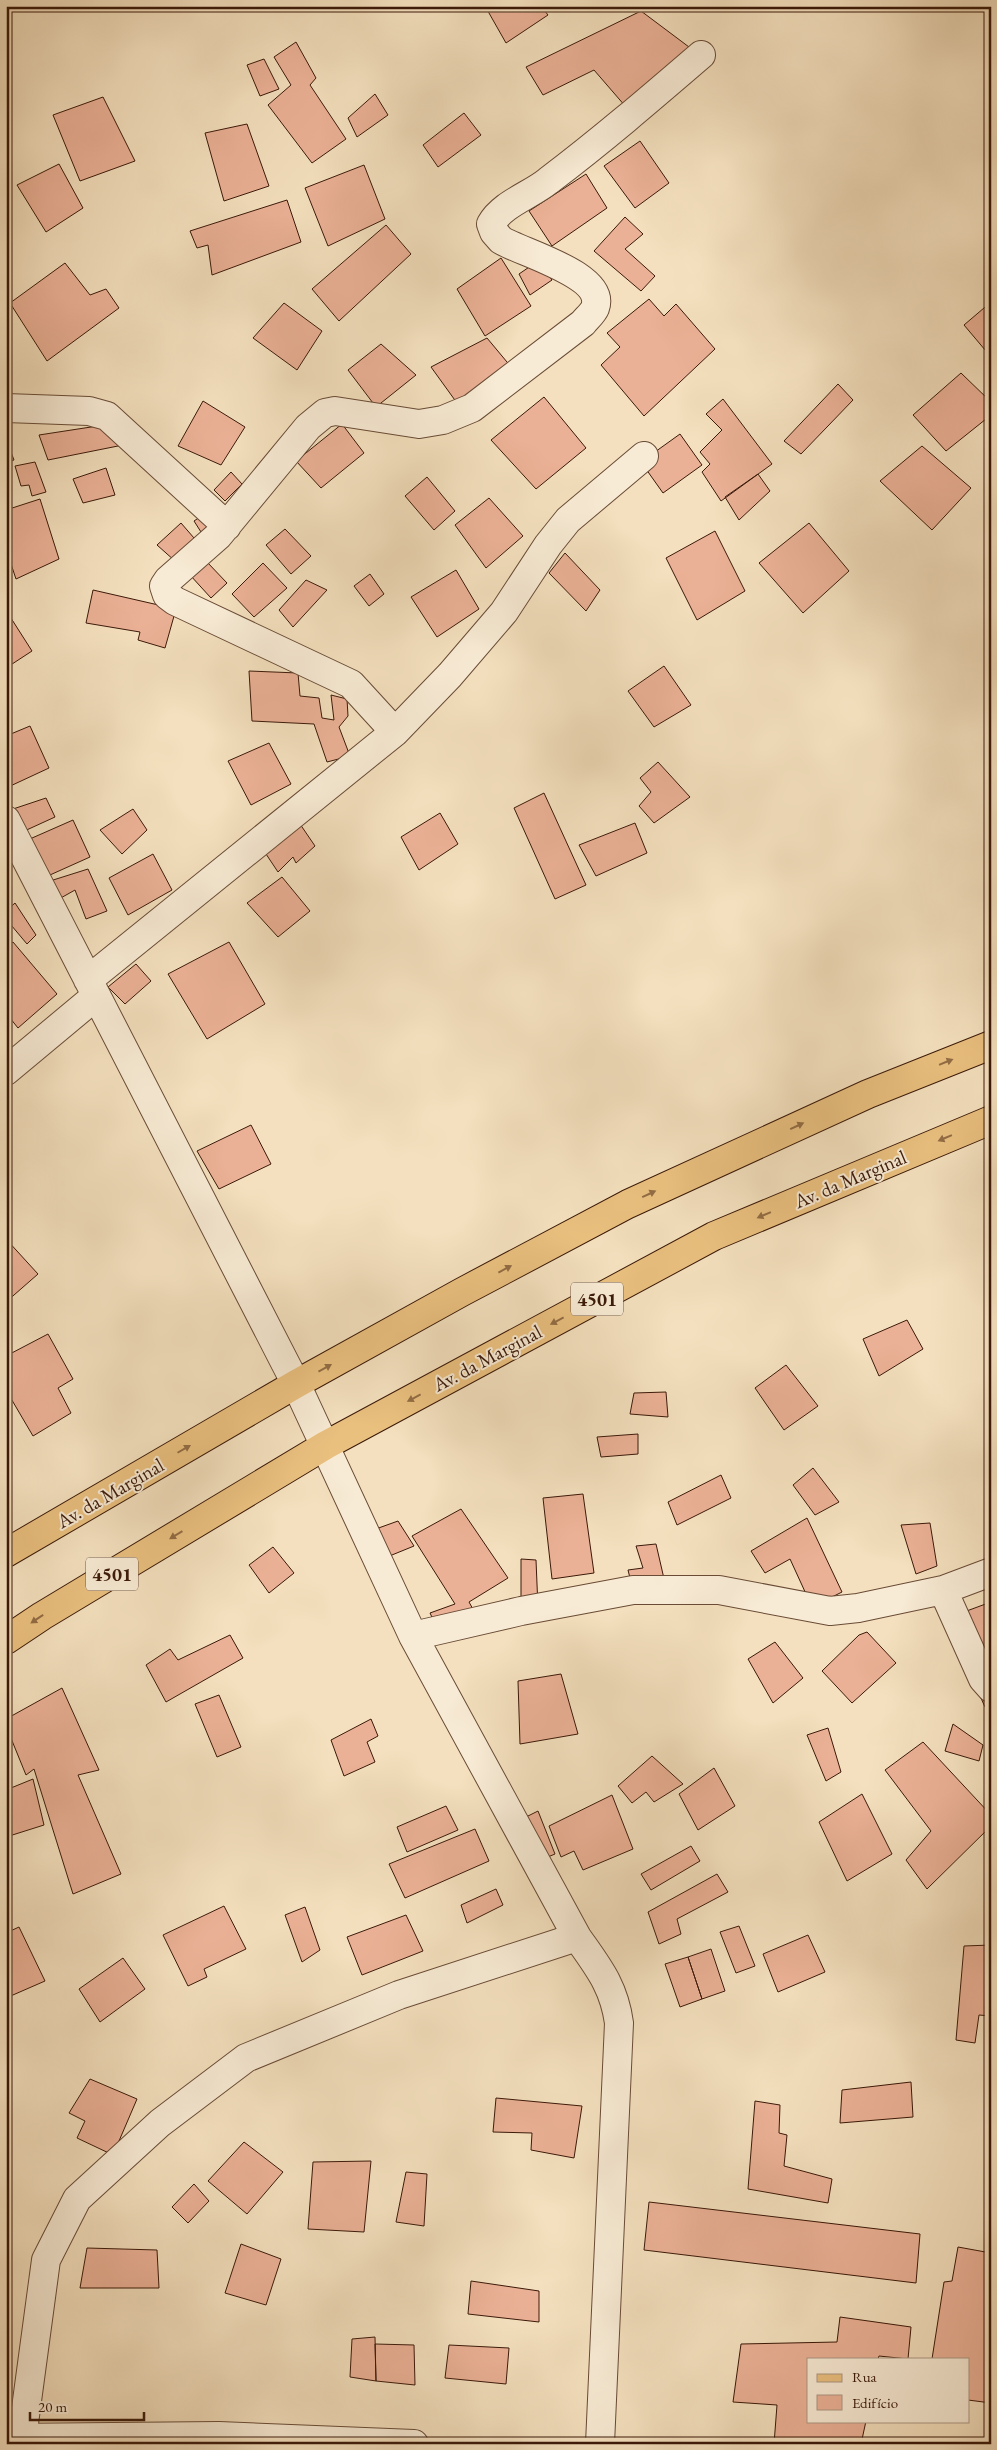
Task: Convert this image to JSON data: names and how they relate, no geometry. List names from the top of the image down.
{
  "streets": {
    "main road": ["Av. da Marginal", "4501"]
  },
  "legend": ["Rua", "Edifício"],
  "scale_bar": "20 m"
}
